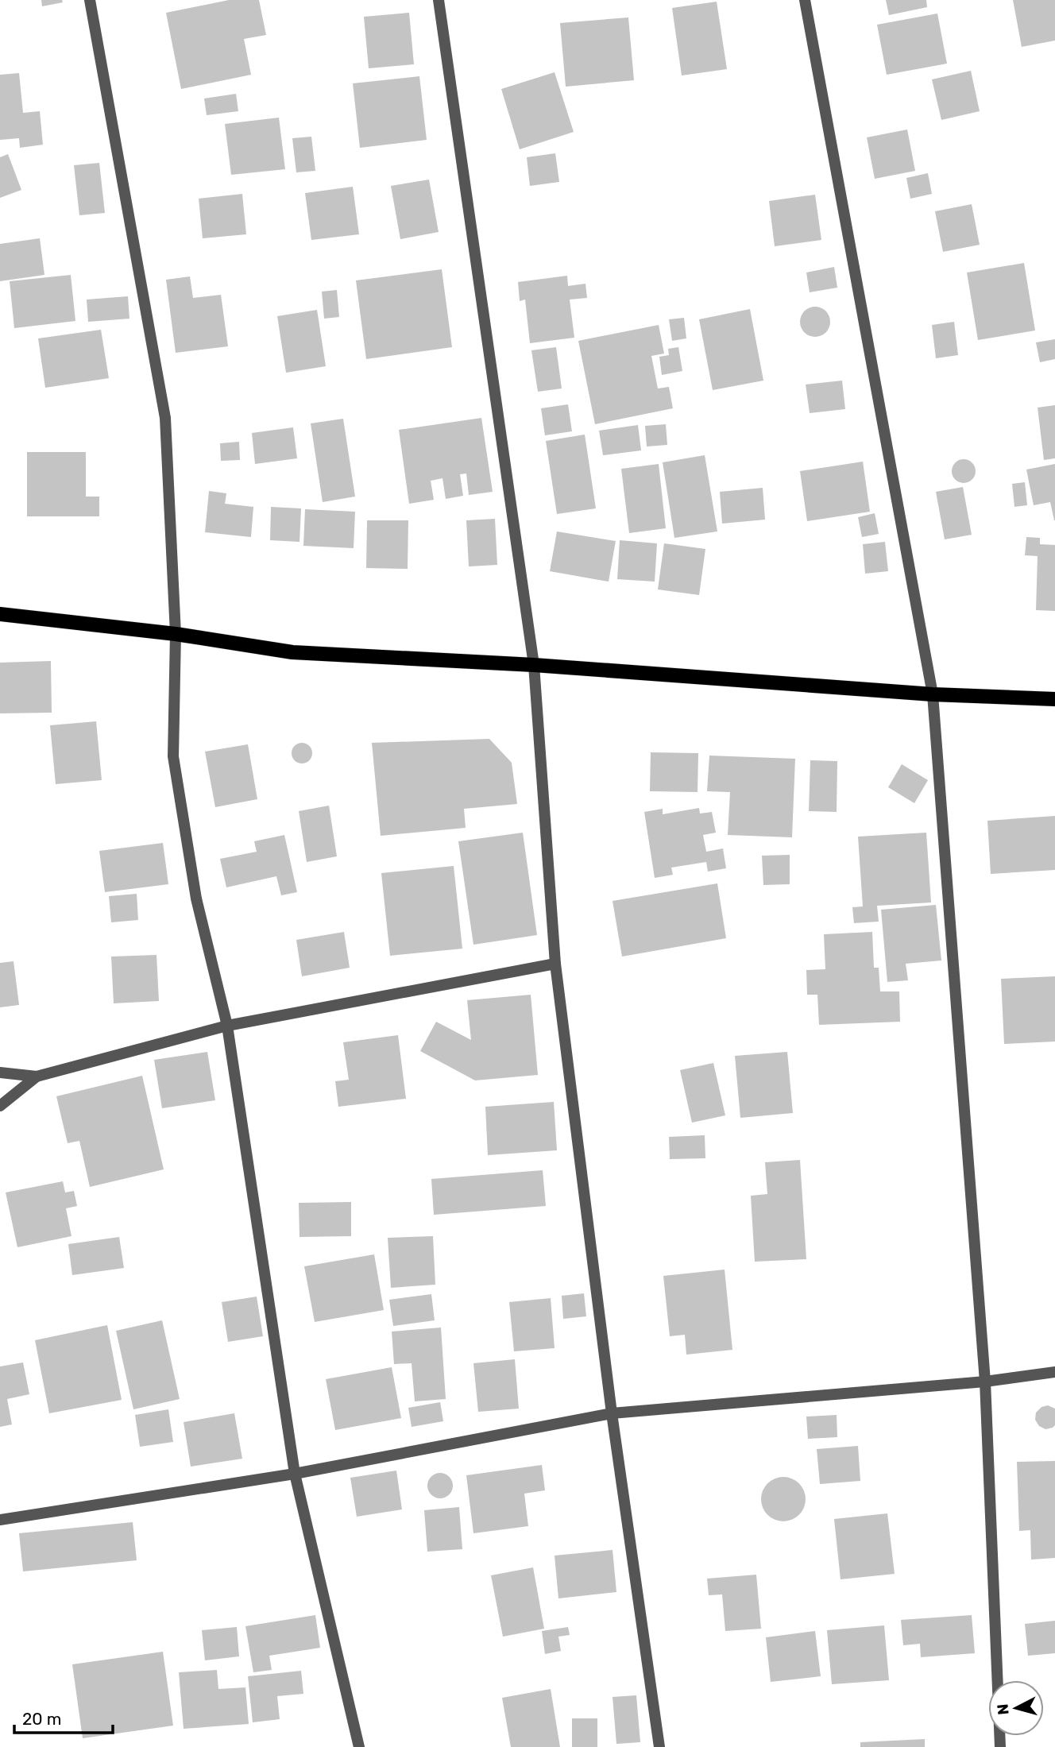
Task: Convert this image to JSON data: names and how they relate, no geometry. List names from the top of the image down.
{
  "scale_bar": "20 m",
  "north": "left"
}
